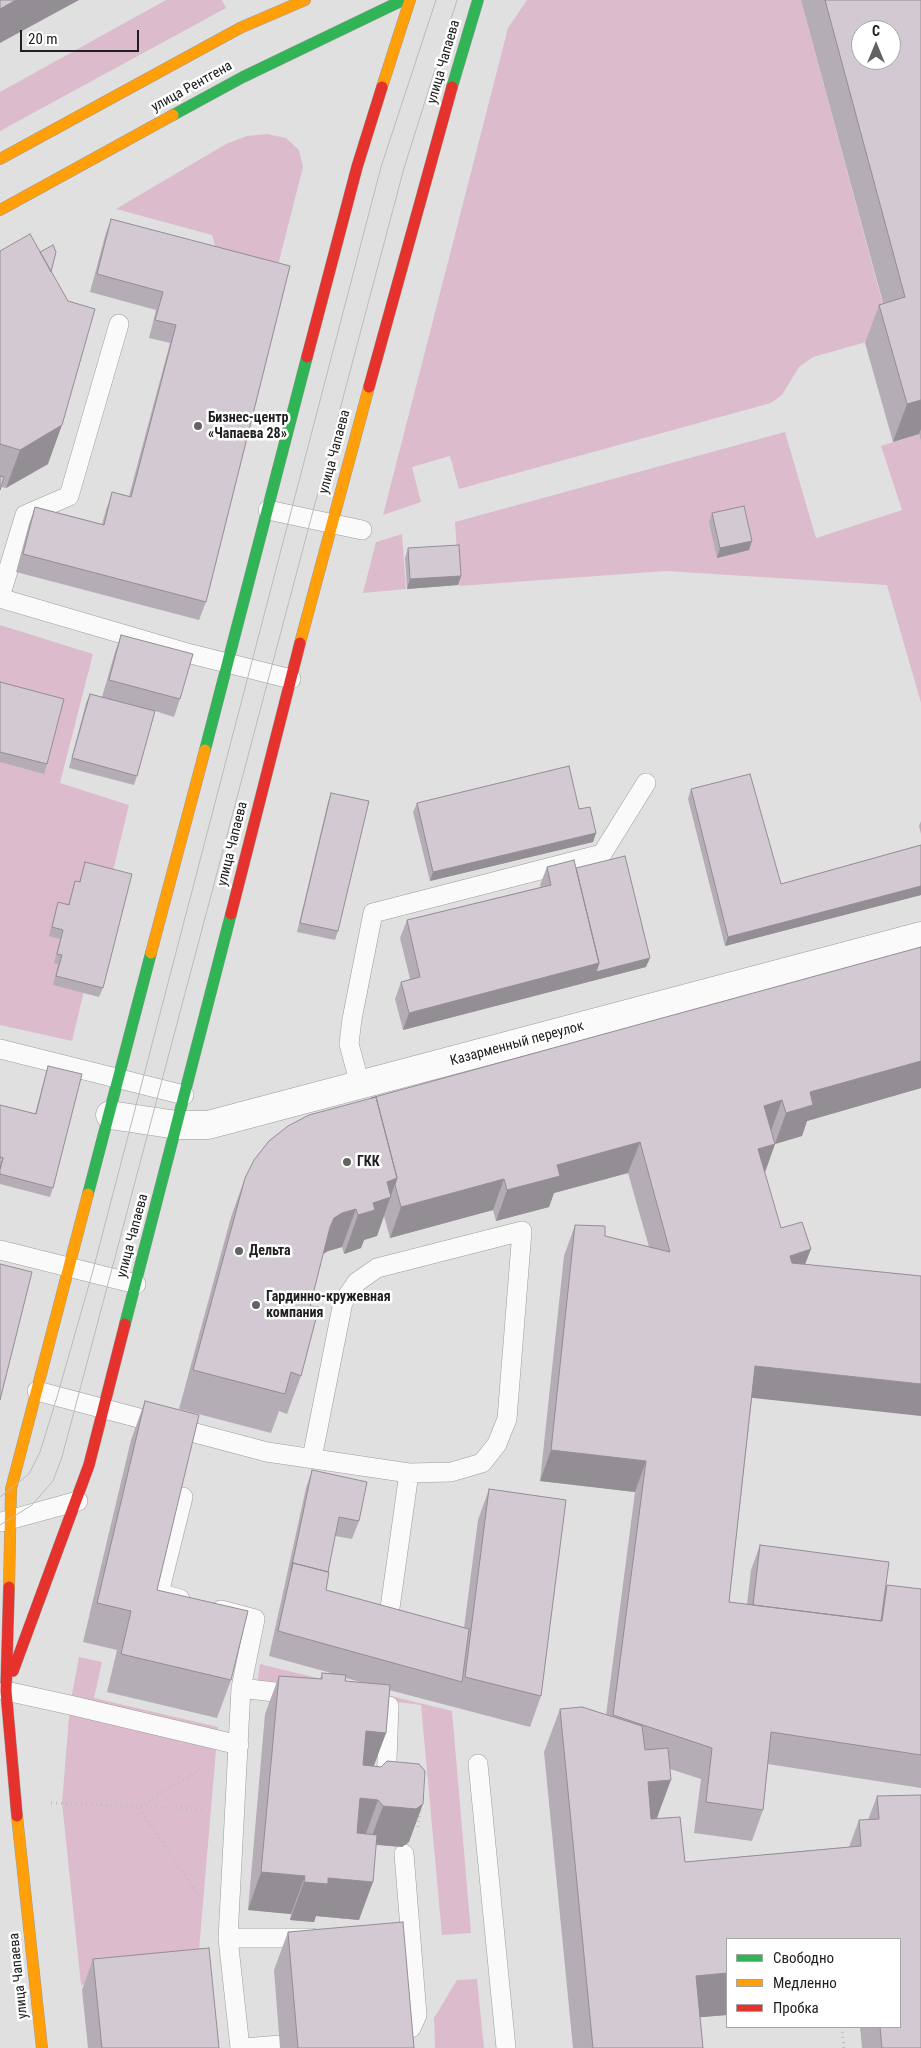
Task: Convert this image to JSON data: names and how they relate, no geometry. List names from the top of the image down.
{
  "streets": {
    "street": ["улица Чапаева", "улица Рентгена", "Казарменный переулок"]
  },
  "crossings": [
    ["улица Чапаева", "Казарменный переулок"]
  ],
  "places": [
    "Бизнес-центр «Чапаева 28»",
    "ГКК",
    "Дельта",
    "Гардинно-кружевная компания"
  ],
  "legend": ["Свободно", "Медленно", "Пробка"],
  "scale_bar": "20 m",
  "north": "top"
}
